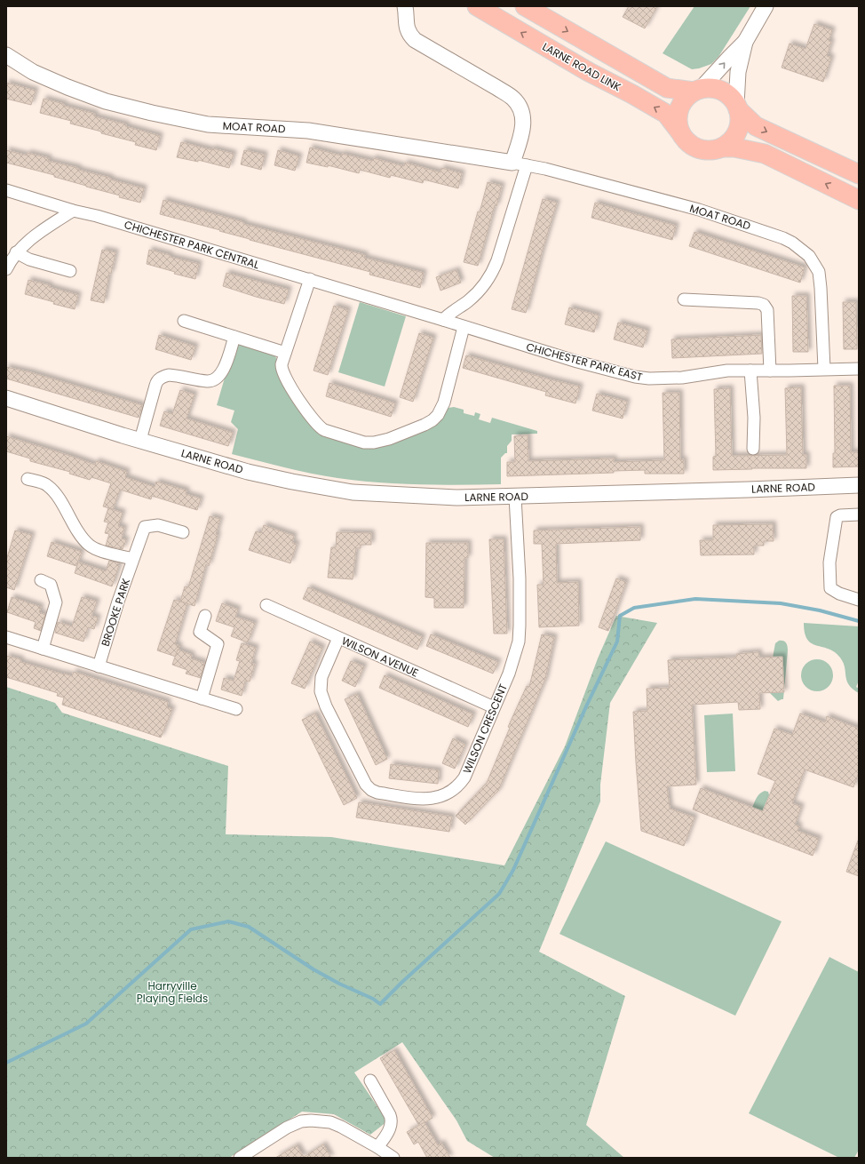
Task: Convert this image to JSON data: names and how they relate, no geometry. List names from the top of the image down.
{
  "streets": {
    "main road": ["LARNE ROAD LINK"],
    "street": [
      "MOAT ROAD",
      "CHICHESTER PARK CENTRAL",
      "CHICHESTER PARK EAST",
      "LARNE ROAD",
      "BROOKE PARK",
      "WILSON AVENUE",
      "WILSON CRESCENT"
    ]
  },
  "crossings": [
    ["MOAT ROAD", "CHICHESTER PARK EAST"],
    ["CHICHESTER PARK CENTRAL", "CHICHESTER PARK EAST"],
    ["LARNE ROAD", "WILSON CRESCENT"],
    ["WILSON AVENUE", "WILSON CRESCENT"]
  ],
  "parks": ["Harryville Playing Fields"]
}
